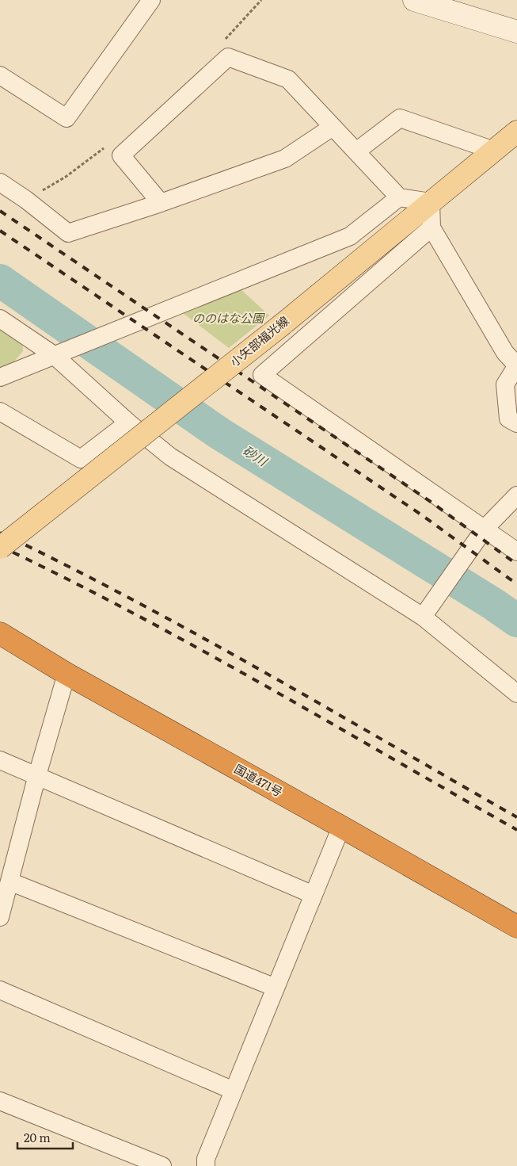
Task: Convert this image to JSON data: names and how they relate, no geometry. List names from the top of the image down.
{
  "streets": {
    "highway": ["国道471号"],
    "main road": ["小矢部福光線"]
  },
  "water": ["砂川"],
  "parks": ["ののはな公園"],
  "scale_bar": "20 m"
}
